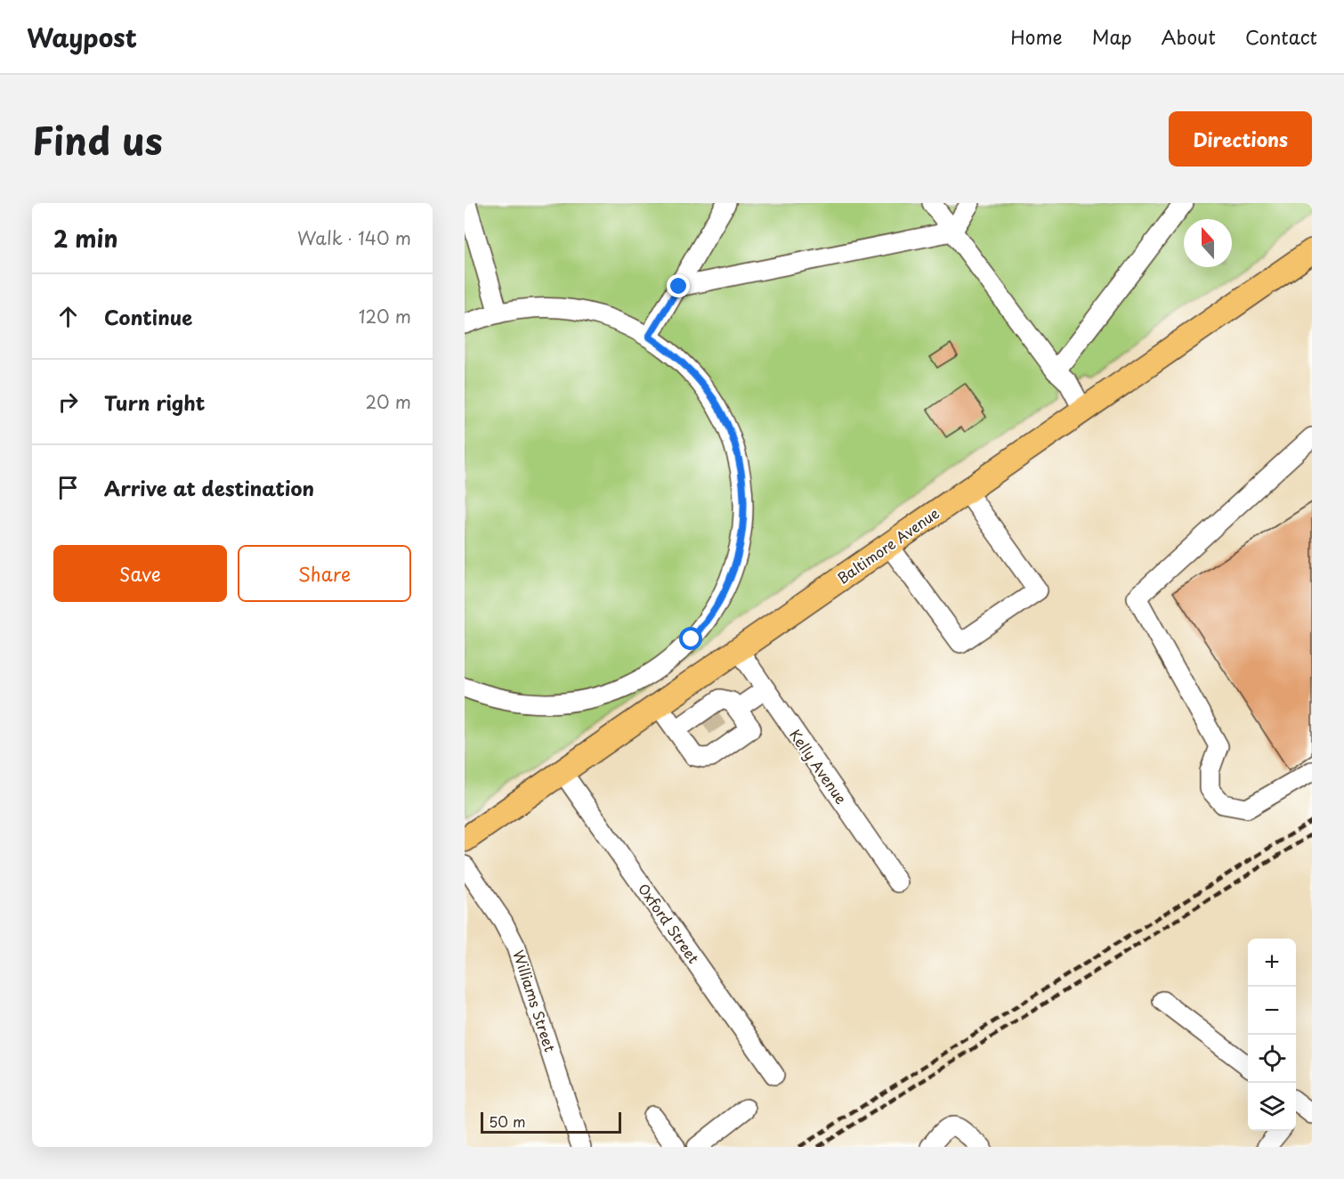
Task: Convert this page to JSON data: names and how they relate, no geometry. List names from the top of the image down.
{
  "streets": {
    "main road": ["Baltimore Avenue"],
    "street": ["Kelly Avenue", "Oxford Street", "Williams Street"]
  },
  "crossings": [
    ["Baltimore Avenue", "Kelly Avenue"],
    ["Baltimore Avenue", "Oxford Street"]
  ],
  "scale_bar": "50 m",
  "north": "top",
  "page": {
    "header": "Waypost",
    "nav": [
      "Home",
      "Map",
      "About",
      "Contact"
    ],
    "title": "Find us",
    "buttons": [
      "Directions",
      ["Save", "Share"]
    ],
    "heading": ["2 min", "Walk · 140 m"],
    "list": [
      ["Continue", "120 m"],
      ["Turn right", "20 m"],
      "Arrive at destination"
    ],
    "map_buttons": ["+", "−"],
    "scale": "50 m"
  }
}
